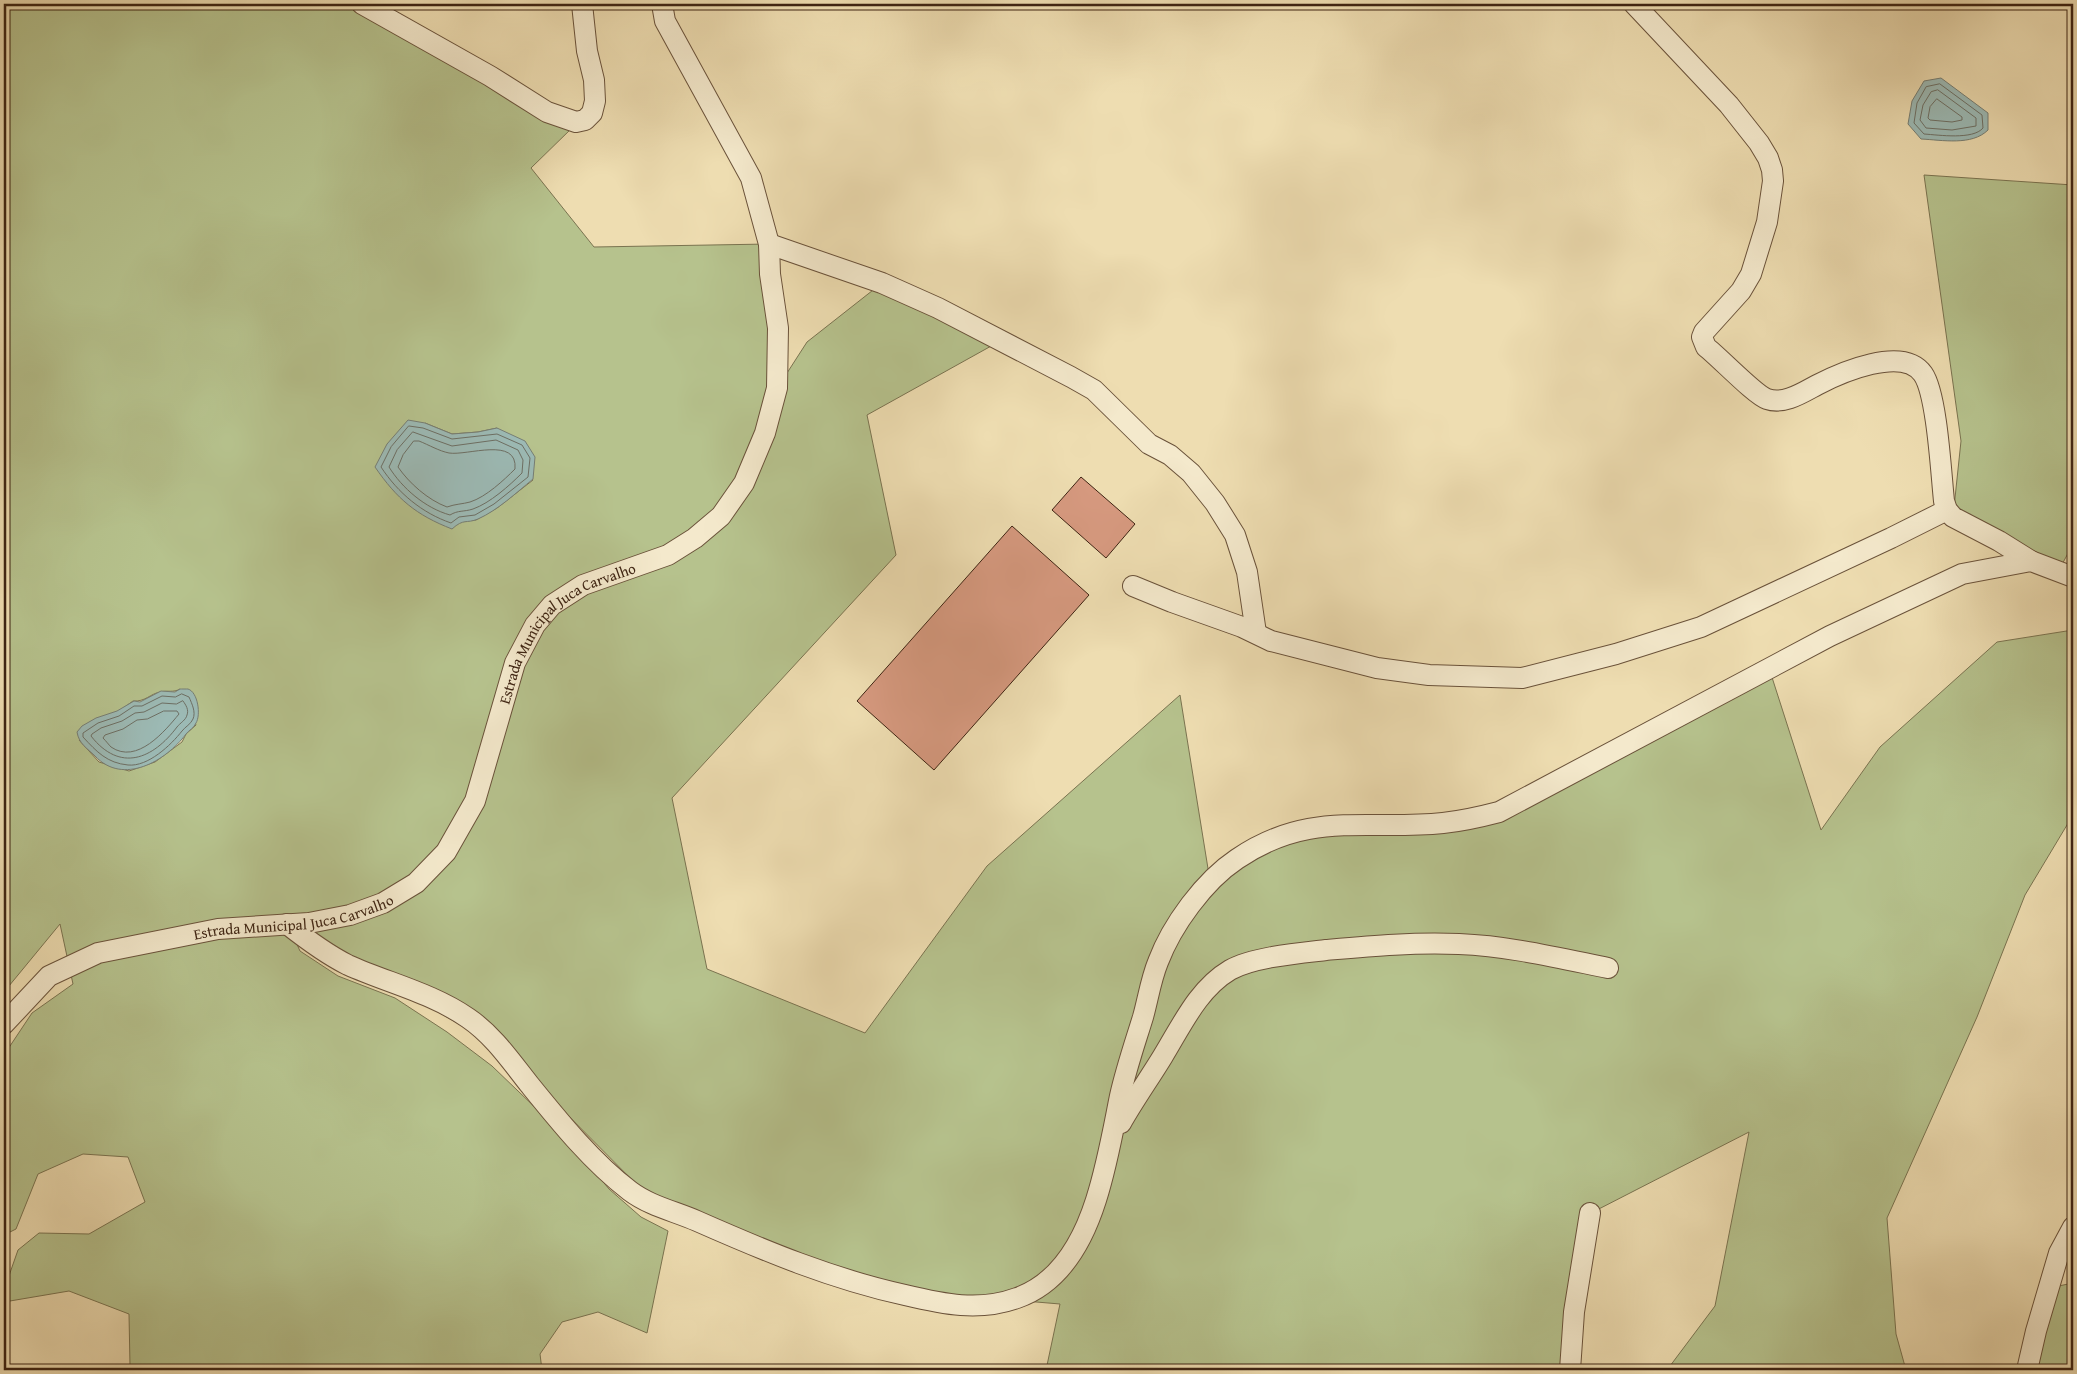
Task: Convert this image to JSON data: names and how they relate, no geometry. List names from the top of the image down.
{
  "streets": {
    "street": ["Estrada Municipal Juca Carvalho"]
  }
}
